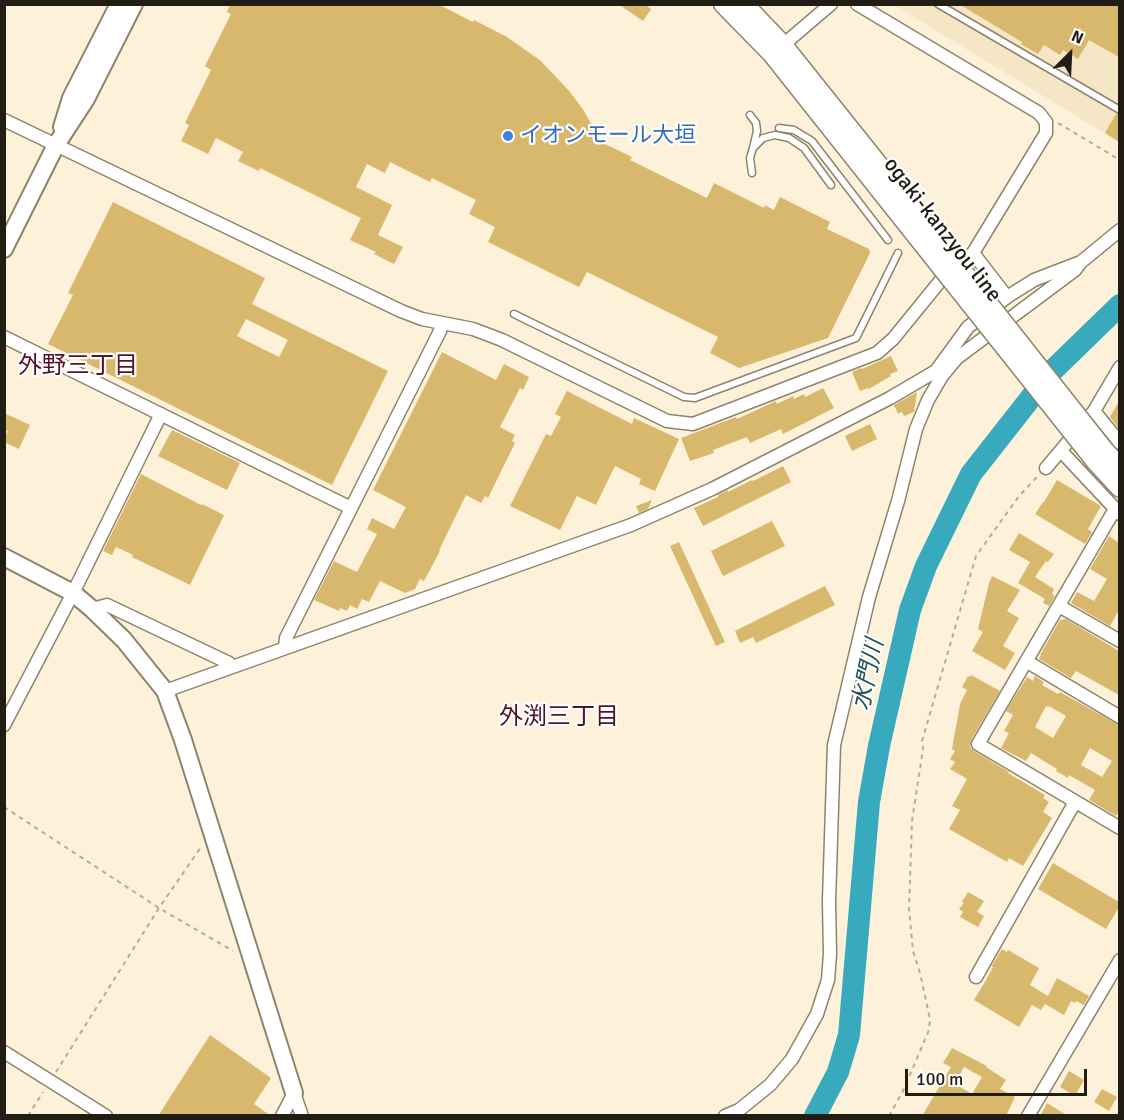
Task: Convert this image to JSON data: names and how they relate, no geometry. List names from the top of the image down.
{
  "streets": {
    "main road": ["ogaki-kanzyou line"]
  },
  "districts": ["外野三丁目", "外渕三丁目"],
  "water": ["水門川"],
  "places": ["イオンモール大垣"],
  "scale_bar": "100 m",
  "north": "top right"
}
